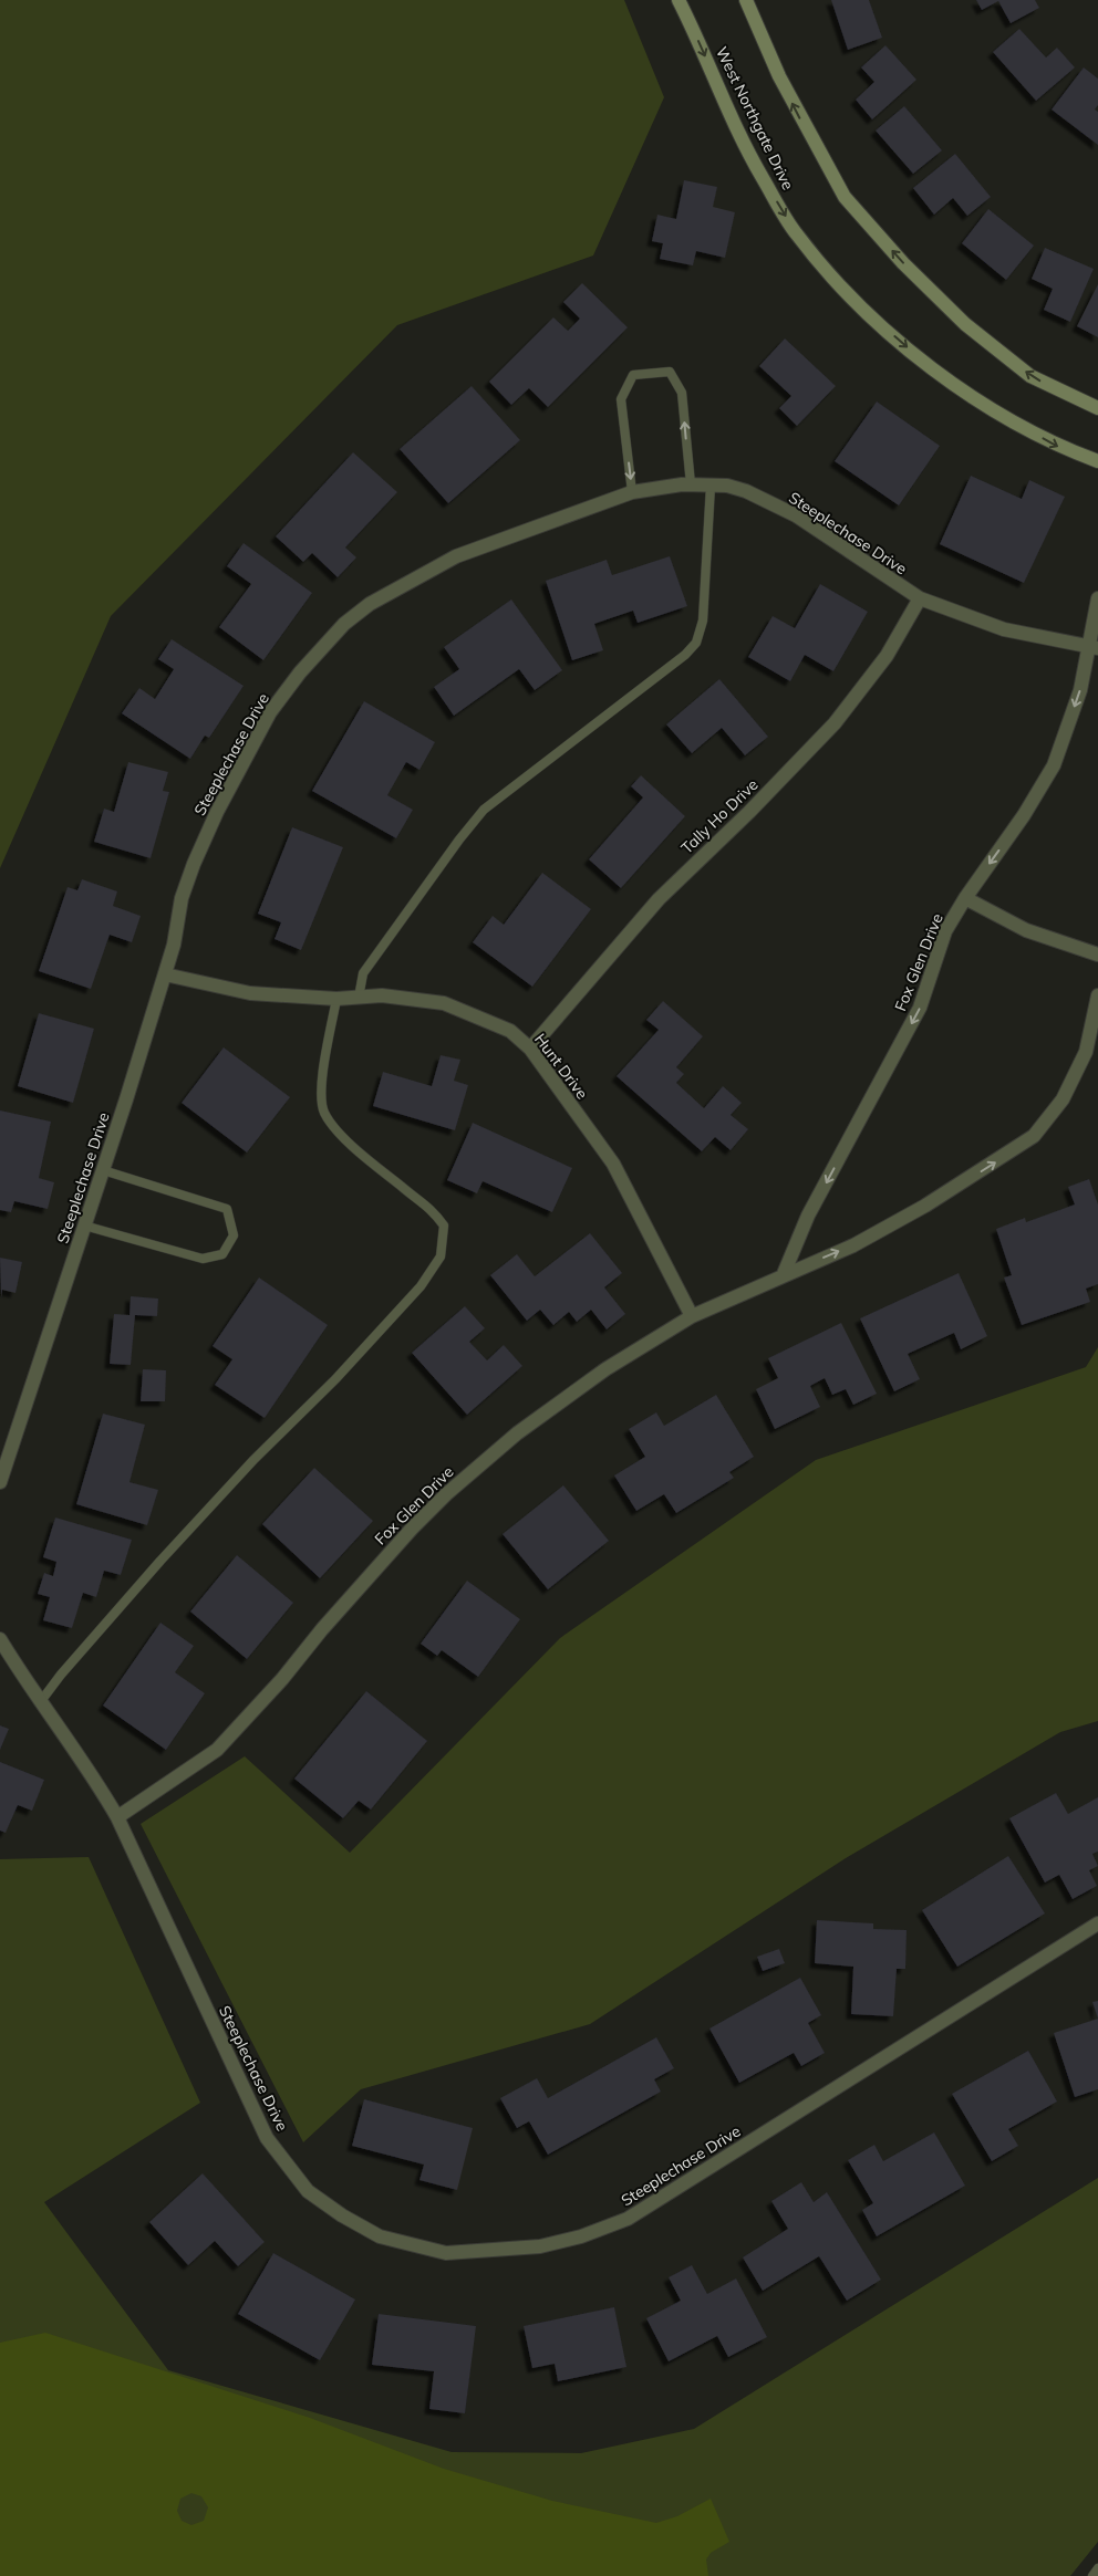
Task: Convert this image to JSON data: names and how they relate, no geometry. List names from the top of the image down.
{
  "streets": {
    "main road": ["West Northgate Drive"],
    "street": [
      "Steeplechase Drive",
      "Tally Ho Drive",
      "Fox Glen Drive",
      "Hunt Drive"
    ]
  },
  "crossings": [
    ["Steeplechase Drive", "Tally Ho Drive"],
    ["Steeplechase Drive", "Fox Glen Drive"],
    ["Steeplechase Drive", "Hunt Drive"],
    ["Tally Ho Drive", "Hunt Drive"],
    ["Fox Glen Drive", "Hunt Drive"]
  ]
}
